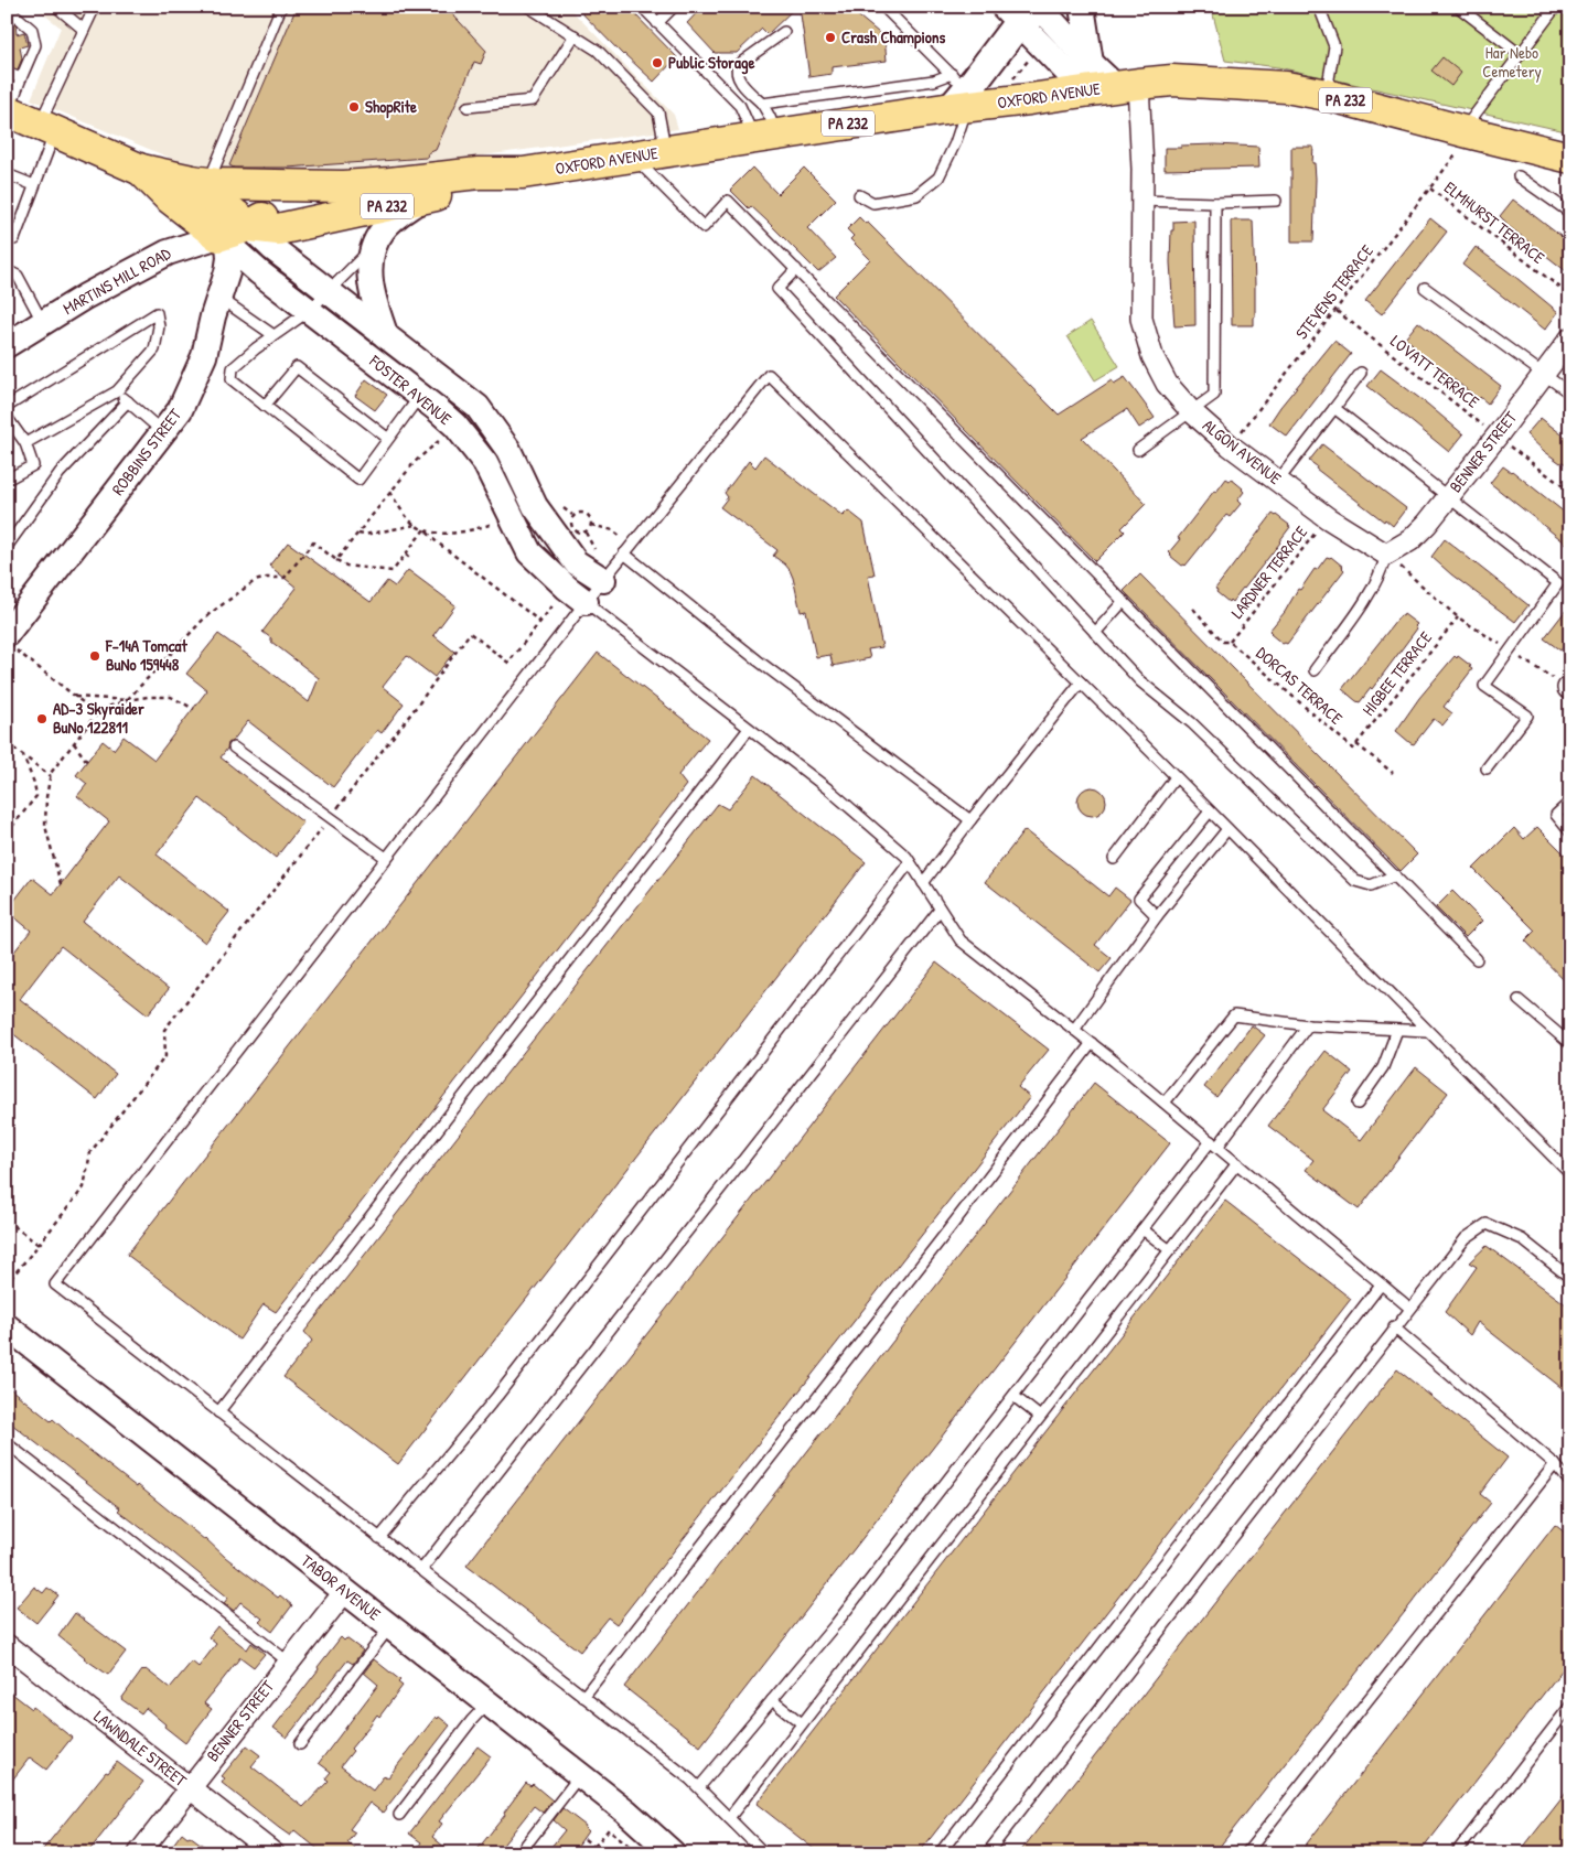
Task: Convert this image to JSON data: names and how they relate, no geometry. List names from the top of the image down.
{
  "streets": {
    "main road": ["OXFORD AVENUE", "PA 232", "MARTINS MILL ROAD"],
    "street": [
      "FOSTER AVENUE",
      "ROBBINS STREET",
      "ALGON AVENUE",
      "BENNER STREET",
      "TABOR AVENUE",
      "LAWNDALE STREET"
    ],
    "path": [
      "ELMHURST TERRACE",
      "STEVENS TERRACE",
      "LOVATT TERRACE",
      "LARDNER TERRACE",
      "HIGBEE TERRACE",
      "DORCAS TERRACE"
    ]
  },
  "crossings": [
    ["OXFORD AVENUE", "MARTINS MILL ROAD"],
    ["OXFORD AVENUE", "STEVENS TERRACE"],
    ["OXFORD AVENUE", "FOSTER AVENUE"],
    ["OXFORD AVENUE", "ROBBINS STREET"],
    ["OXFORD AVENUE", "ALGON AVENUE"],
    ["ELMHURST TERRACE", "STEVENS TERRACE"],
    ["MARTINS MILL ROAD", "FOSTER AVENUE"],
    ["MARTINS MILL ROAD", "ROBBINS STREET"],
    ["STEVENS TERRACE", "LOVATT TERRACE"],
    ["STEVENS TERRACE", "ALGON AVENUE"],
    ["LOVATT TERRACE", "BENNER STREET"],
    ["FOSTER AVENUE", "ROBBINS STREET"],
    ["ALGON AVENUE", "BENNER STREET"],
    ["ALGON AVENUE", "LARDNER TERRACE"],
    ["BENNER STREET", "TABOR AVENUE"],
    ["BENNER STREET", "LAWNDALE STREET"],
    ["LARDNER TERRACE", "DORCAS TERRACE"],
    ["HIGBEE TERRACE", "DORCAS TERRACE"]
  ],
  "parks": ["Har Nebo Cemetery"],
  "places": [
    "Crash Champions",
    "Public Storage",
    "ShopRite",
    "F-14A Tomcat BuNo 159448",
    "AD-3 Skyraider BuNo 122811"
  ]
}
